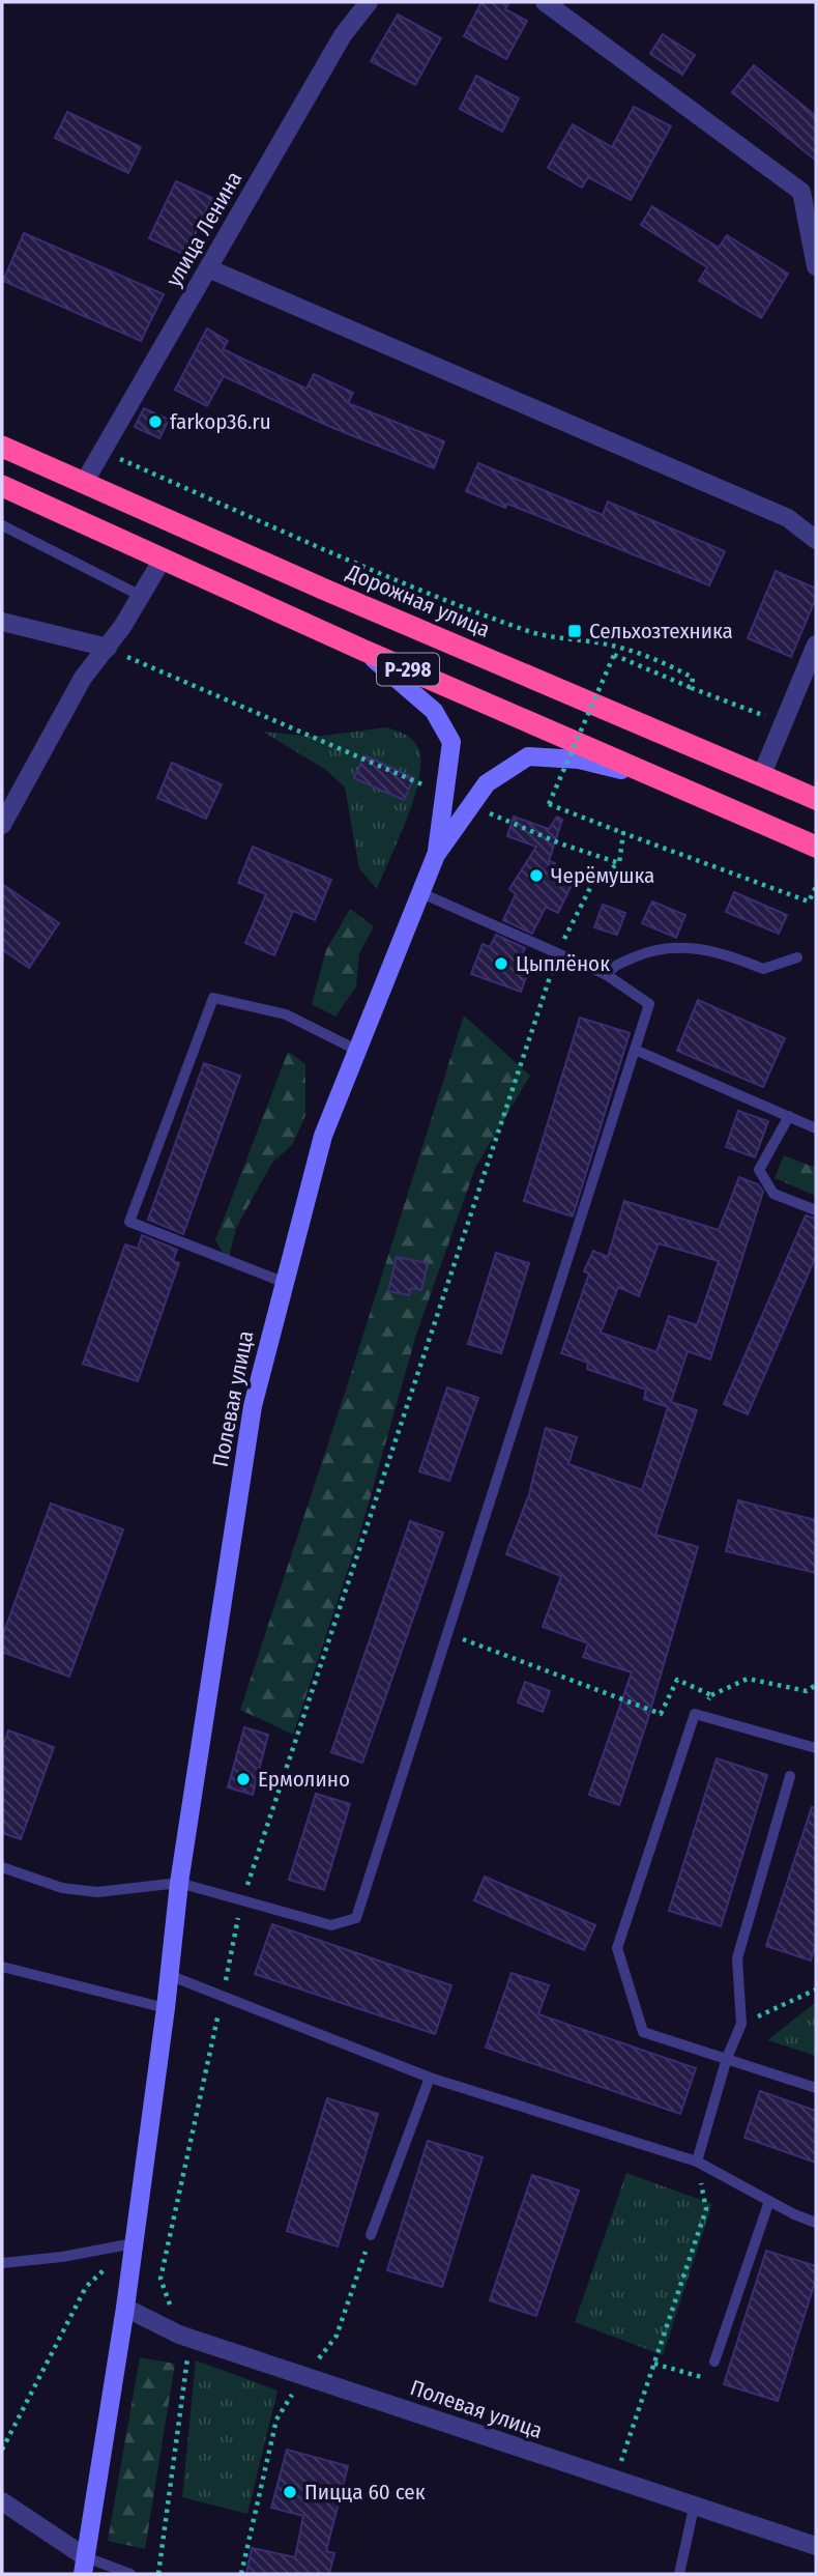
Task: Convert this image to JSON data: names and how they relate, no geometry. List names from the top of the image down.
{
  "streets": {
    "highway": ["Дорожная улица", "Р-298"],
    "main road": ["Полевая улица"],
    "street": ["улица Ленина"]
  },
  "crossings": [
    ["улица Ленина", "Дорожная улица"]
  ],
  "places": {
    "other": [
      "farkop36.ru",
      "Черёмушка",
      "Цыплёнок",
      "Ермолино",
      "Пицца 60 сек"
    ],
    "transit": ["Сельхозтехника"]
  }
}
